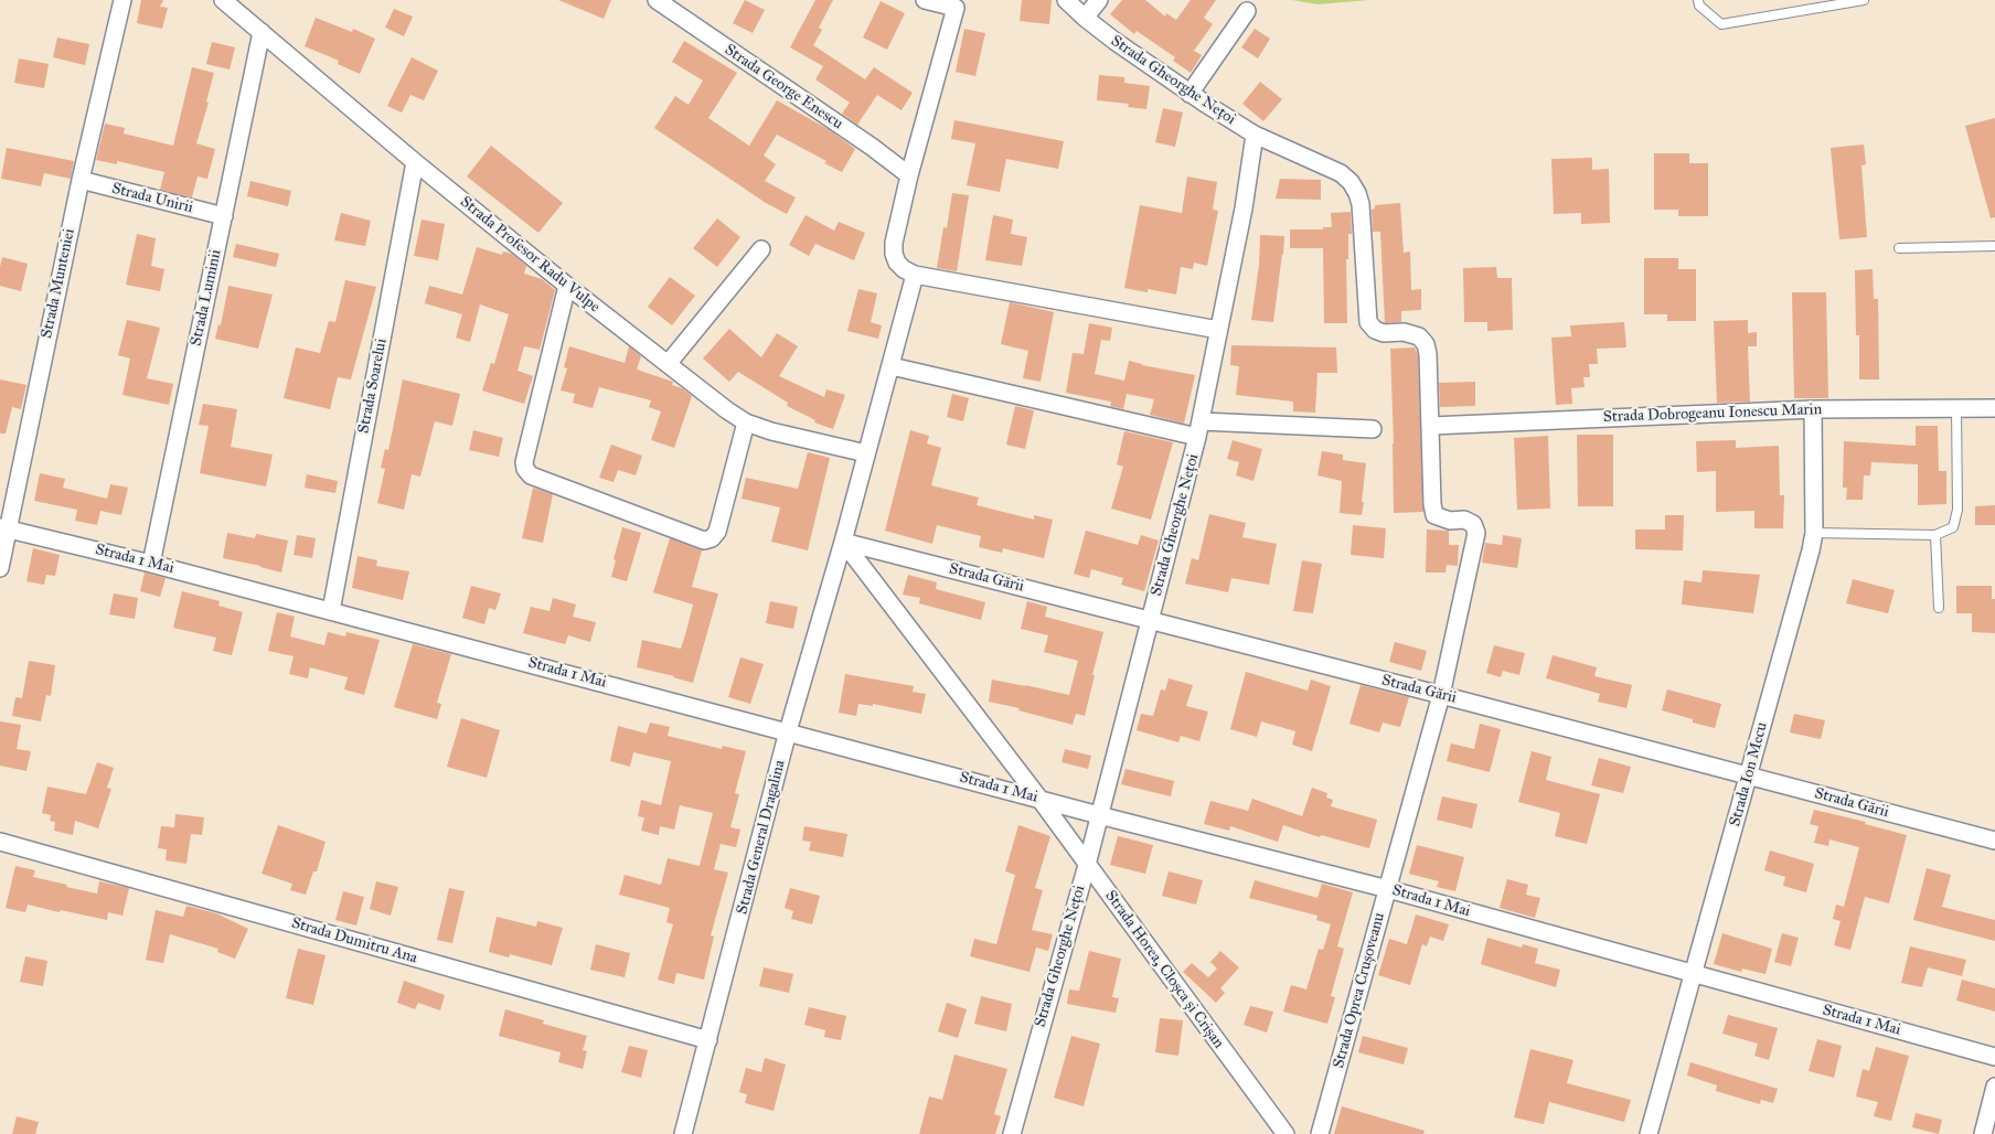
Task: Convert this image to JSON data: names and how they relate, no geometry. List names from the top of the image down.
{
  "streets": {
    "street": [
      "Strada Gheorghe Nețoi",
      "Strada George Enescu",
      "Strada Unirii",
      "Strada Profesor Radu Vulpe",
      "Strada Munteniei",
      "Strada Luminii",
      "Strada Soarelui",
      "Strada Dobrogeanu Ionescu Marin",
      "Strada 1 Mai",
      "Strada Gării",
      "Strada Ion Mecu",
      "Strada General Dragalina",
      "Strada Dumitru Ana",
      "Strada Horea, Cloșca și Crișan",
      "Strada Oprea Crușoveanu"
    ]
  },
  "crossings": [
    ["Strada Gheorghe Nețoi", "Strada 1 Mai"],
    ["Strada Gheorghe Nețoi", "Strada Gării"],
    ["Strada Gheorghe Nețoi", "Strada Horea, Cloșca și Crișan"],
    ["Strada Unirii", "Strada Munteniei"],
    ["Strada Unirii", "Strada Luminii"],
    ["Strada Profesor Radu Vulpe", "Strada Luminii"],
    ["Strada Profesor Radu Vulpe", "Strada Soarelui"],
    ["Strada Munteniei", "Strada 1 Mai"],
    ["Strada Luminii", "Strada 1 Mai"],
    ["Strada Soarelui", "Strada 1 Mai"],
    ["Strada Dobrogeanu Ionescu Marin", "Strada Ion Mecu"],
    ["Strada Dobrogeanu Ionescu Marin", "Strada Oprea Crușoveanu"],
    ["Strada 1 Mai", "Strada Ion Mecu"],
    ["Strada 1 Mai", "Strada General Dragalina"],
    ["Strada 1 Mai", "Strada Horea, Cloșca și Crișan"],
    ["Strada 1 Mai", "Strada Oprea Crușoveanu"],
    ["Strada Gării", "Strada Ion Mecu"],
    ["Strada Gării", "Strada General Dragalina"],
    ["Strada Gării", "Strada Horea, Cloșca și Crișan"],
    ["Strada Gării", "Strada Oprea Crușoveanu"],
    ["Strada General Dragalina", "Strada Dumitru Ana"],
    ["Strada General Dragalina", "Strada Horea, Cloșca și Crișan"]
  ]
}
